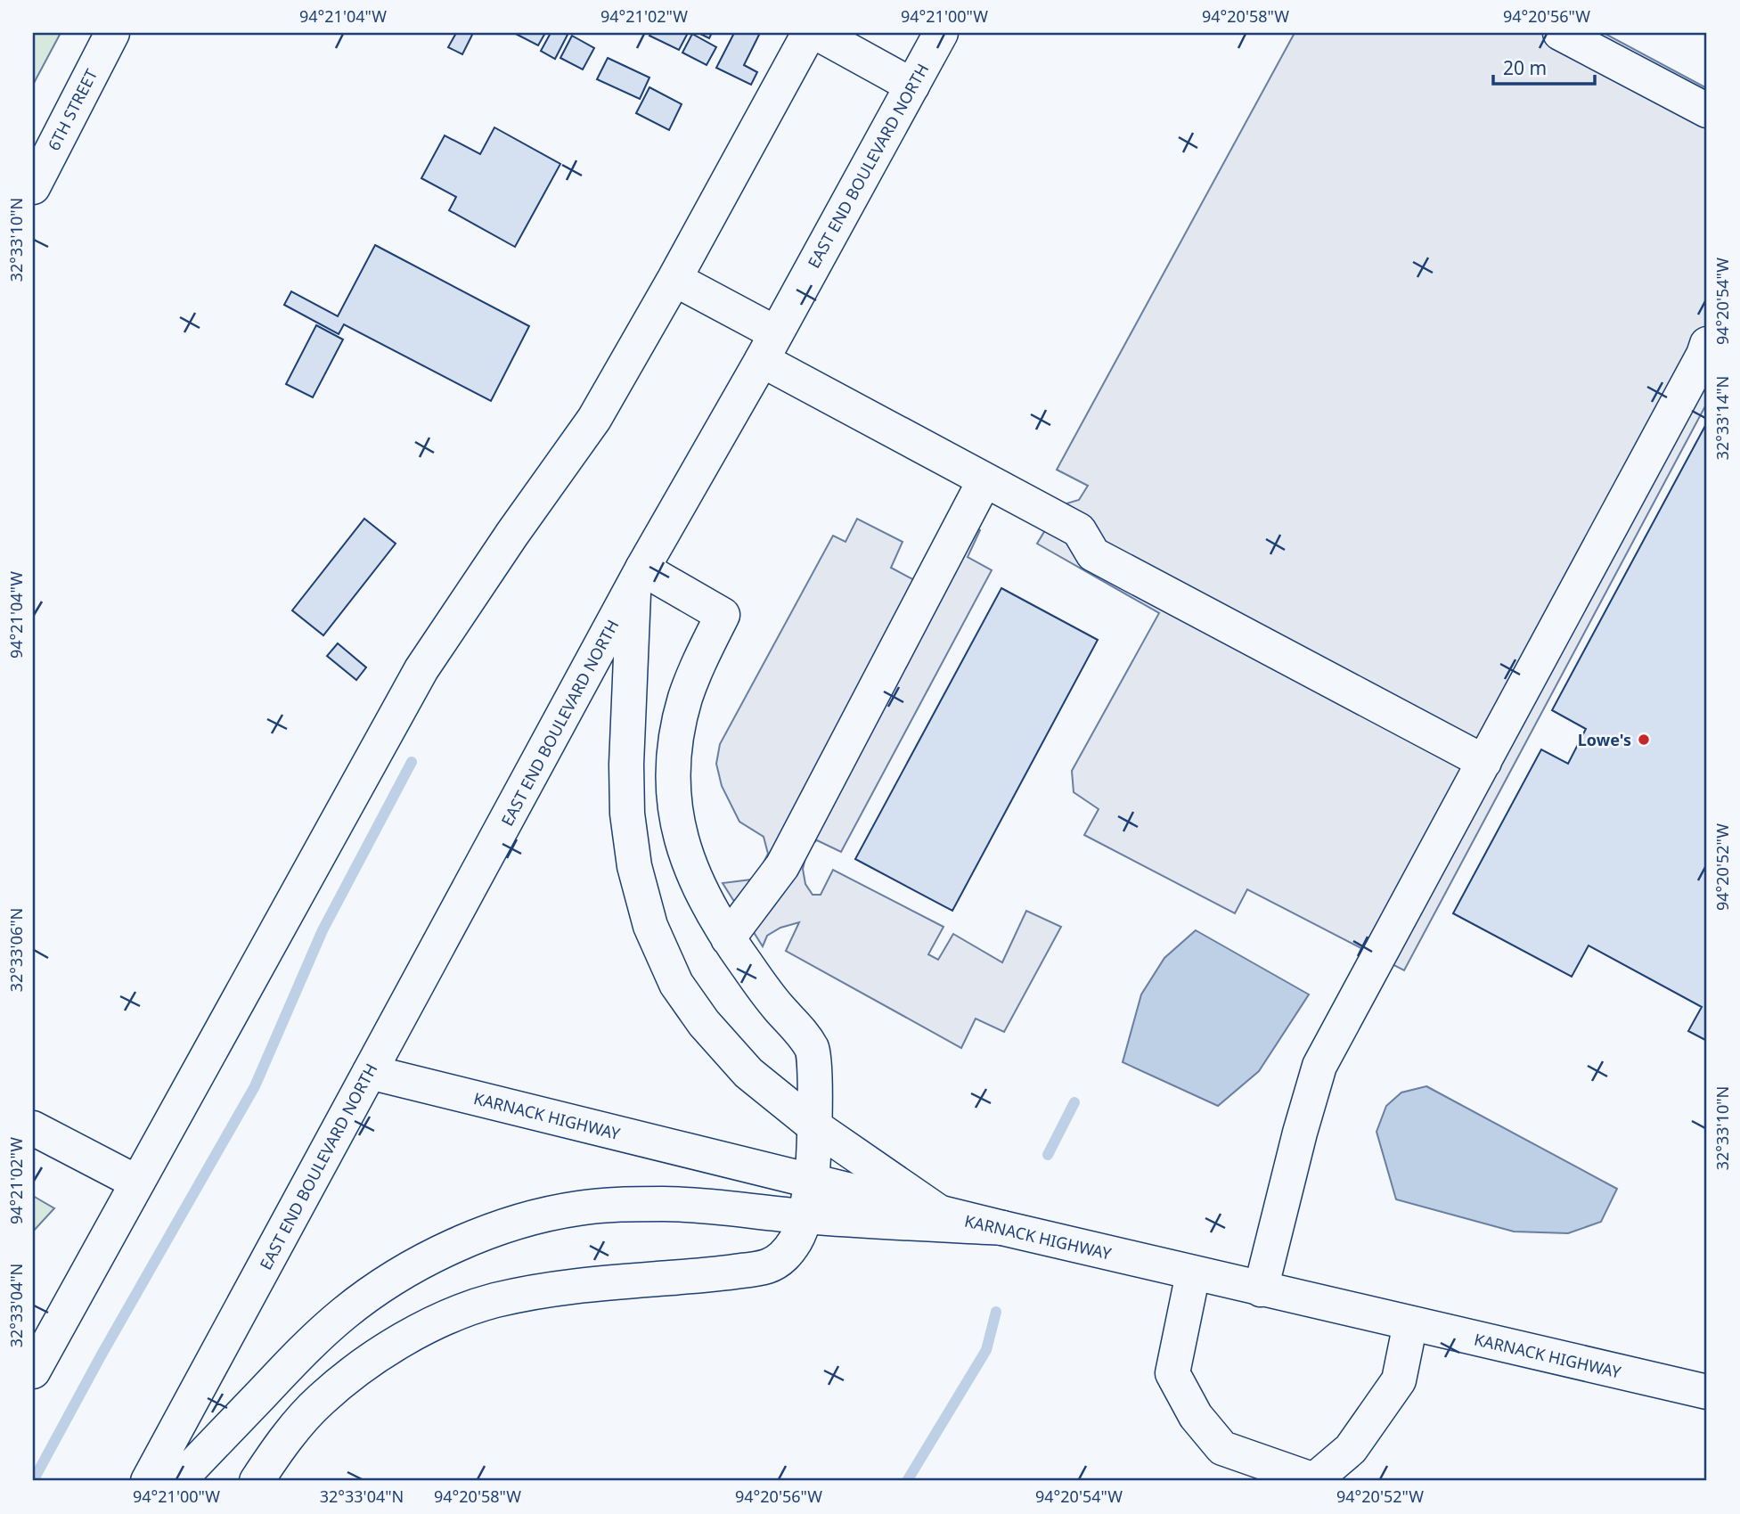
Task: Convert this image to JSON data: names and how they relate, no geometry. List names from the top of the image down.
{
  "streets": {
    "main road": ["6TH STREET", "EAST END BOULEVARD NORTH", "KARNACK HIGHWAY"]
  },
  "crossings": [
    ["EAST END BOULEVARD NORTH", "KARNACK HIGHWAY"]
  ],
  "places": ["Lowe's"],
  "scale_bar": "20 m",
  "coordinates": [
    "94°21'04\"W",
    "94°21'02\"W",
    "94°21'00\"W",
    "94°20'58\"W",
    "94°20'56\"W",
    "32°33'10\"N",
    "94°20'54\"W",
    "32°33'14\"N",
    "94°20'52\"W",
    "32°33'06\"N",
    "32°33'04\"N"
  ]
}
